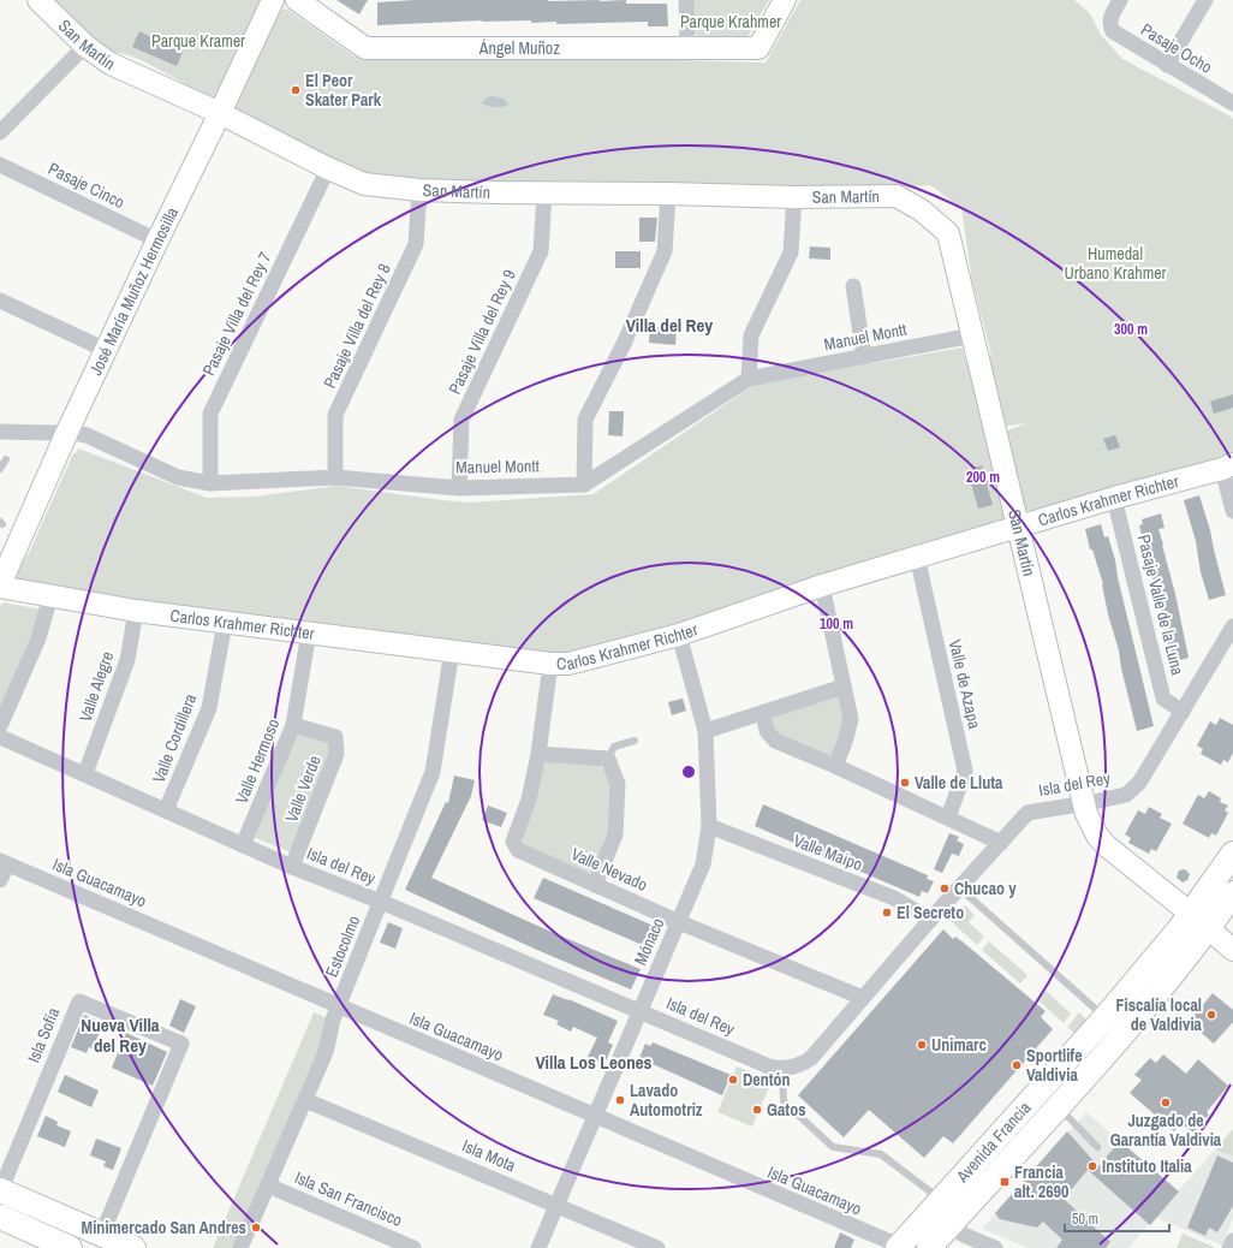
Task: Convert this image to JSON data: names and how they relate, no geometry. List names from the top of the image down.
{
  "streets": {
    "main road": ["Avenida Francia"],
    "street": [
      "San Martín",
      "Ángel Muñoz",
      "Pasaje Ocho",
      "Pasaje Cinco",
      "José María Muñoz Hermosilla",
      "Pasaje Villa del Rey 7",
      "Pasaje Villa del Rey 8",
      "Pasaje Villa del Rey 9",
      "Manuel Montt",
      "Carlos Krahmer Richter",
      "Pasaje Valle de la Luna",
      "Valle de Azapa",
      "Valle Alegre",
      "Valle Cordillera",
      "Valle Hermoso",
      "Isla del Rey",
      "Valle Verde",
      "Valle Maipo",
      "Valle Nevado",
      "Isla Guacamayo",
      "Mónaco",
      "Estocolmo",
      "Isla Sofía",
      "Isla Mota",
      "Isla San Francisco"
    ]
  },
  "crossings": [
    ["San Martín", "José María Muñoz Hermosilla"],
    ["San Martín", "Pasaje Villa del Rey 7"],
    ["San Martín", "Pasaje Villa del Rey 8"],
    ["San Martín", "Pasaje Villa del Rey 9"],
    ["San Martín", "Manuel Montt"],
    ["San Martín", "Carlos Krahmer Richter"],
    ["San Martín", "Isla del Rey"],
    ["San Martín", "Avenida Francia"],
    ["Pasaje Cinco", "José María Muñoz Hermosilla"],
    ["José María Muñoz Hermosilla", "Manuel Montt"],
    ["José María Muñoz Hermosilla", "Carlos Krahmer Richter"],
    ["Pasaje Villa del Rey 7", "Manuel Montt"],
    ["Pasaje Villa del Rey 8", "Manuel Montt"],
    ["Pasaje Villa del Rey 9", "Manuel Montt"],
    ["Carlos Krahmer Richter", "Pasaje Valle de la Luna"],
    ["Carlos Krahmer Richter", "Valle de Azapa"],
    ["Carlos Krahmer Richter", "Valle Alegre"],
    ["Carlos Krahmer Richter", "Valle Cordillera"],
    ["Carlos Krahmer Richter", "Valle Hermoso"],
    ["Carlos Krahmer Richter", "Valle Nevado"],
    ["Carlos Krahmer Richter", "Mónaco"],
    ["Carlos Krahmer Richter", "Estocolmo"],
    ["Pasaje Valle de la Luna", "Isla del Rey"],
    ["Valle Alegre", "Isla del Rey"],
    ["Valle Cordillera", "Isla del Rey"],
    ["Valle Hermoso", "Isla del Rey"],
    ["Valle Hermoso", "Valle Verde"],
    ["Isla del Rey", "Valle Verde"],
    ["Isla del Rey", "Valle Maipo"],
    ["Isla del Rey", "Valle Nevado"],
    ["Isla del Rey", "Mónaco"],
    ["Isla del Rey", "Estocolmo"],
    ["Valle Maipo", "Mónaco"],
    ["Valle Nevado", "Mónaco"],
    ["Isla Guacamayo", "Mónaco"],
    ["Isla Guacamayo", "Estocolmo"],
    ["Isla Guacamayo", "Avenida Francia"],
    ["Mónaco", "Isla Mota"],
    ["Estocolmo", "Isla Mota"],
    ["Estocolmo", "Isla San Francisco"]
  ],
  "districts": ["Villa del Rey", "Nueva Villa del Rey", "Villa Los Leones"],
  "parks": ["Parque Krahmer", "Parque Kramer", "Humedal Urbano Krahmer"],
  "places": {
    "other": [
      "El Peor Skater Park",
      "Valle de Lluta",
      "Chucao y",
      "El Secreto",
      "Fiscalía local de Valdivia",
      "Unimarc",
      "Sportlife Valdivia",
      "Dentón",
      "Lavado Automotriz",
      "Juzgado de Garantía Valdivia",
      "Gatos",
      "Instituto Italia",
      "Minimercado San Andres"
    ],
    "transit": ["Francia alt. 2690"]
  },
  "scale_bar": "50 m",
  "rings": ["300 m", "200 m", "100 m"]
}
